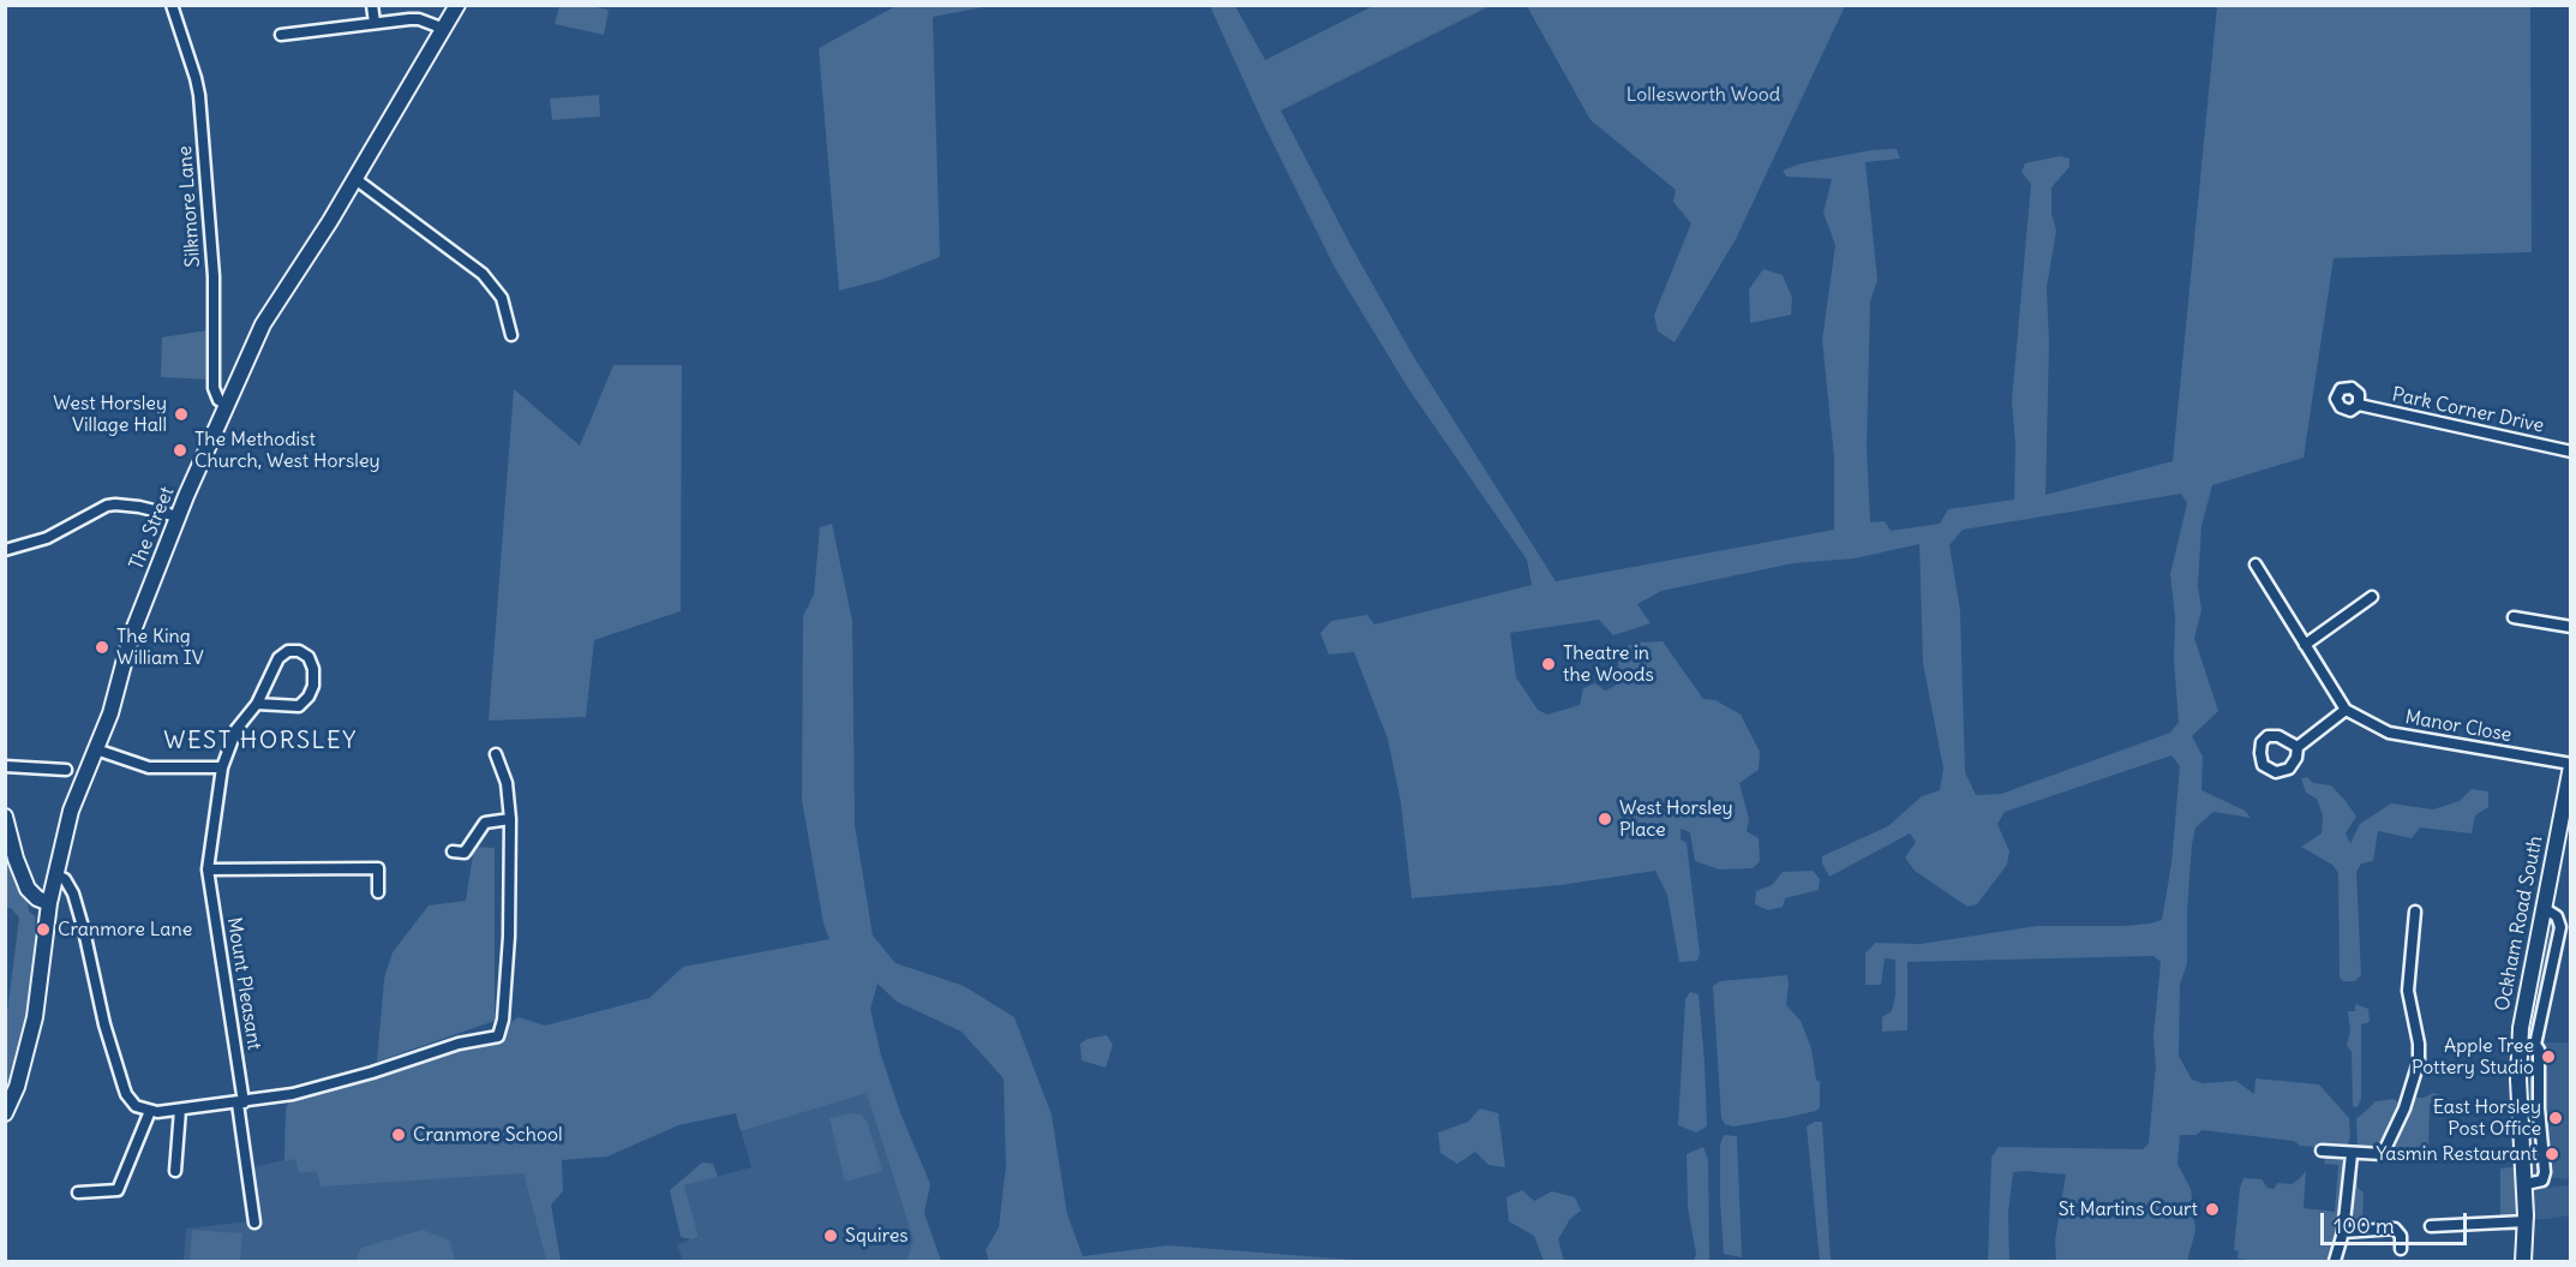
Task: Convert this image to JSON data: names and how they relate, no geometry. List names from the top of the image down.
{
  "streets": {
    "street": [
      "Silkmore Lane",
      "Park Corner Drive",
      "The Street",
      "Manor Close",
      "Ockham Road South",
      "Mount Pleasant"
    ]
  },
  "crossings": [
    ["Silkmore Lane", "The Street"],
    ["Manor Close", "Ockham Road South"]
  ],
  "districts": ["WEST HORSLEY"],
  "parks": ["Lollesworth Wood"],
  "places": [
    "West Horsley Village Hall",
    "The Methodist Church, West Horsley",
    "The King William IV",
    "Theatre in the Woods",
    "West Horsley Place",
    "Cranmore Lane",
    "Apple Tree Pottery Studio",
    "East Horsley Post Office",
    "Cranmore School",
    "Yasmin Restaurant",
    "St Martins Court",
    "Squires"
  ],
  "scale_bar": "100 m"
}
